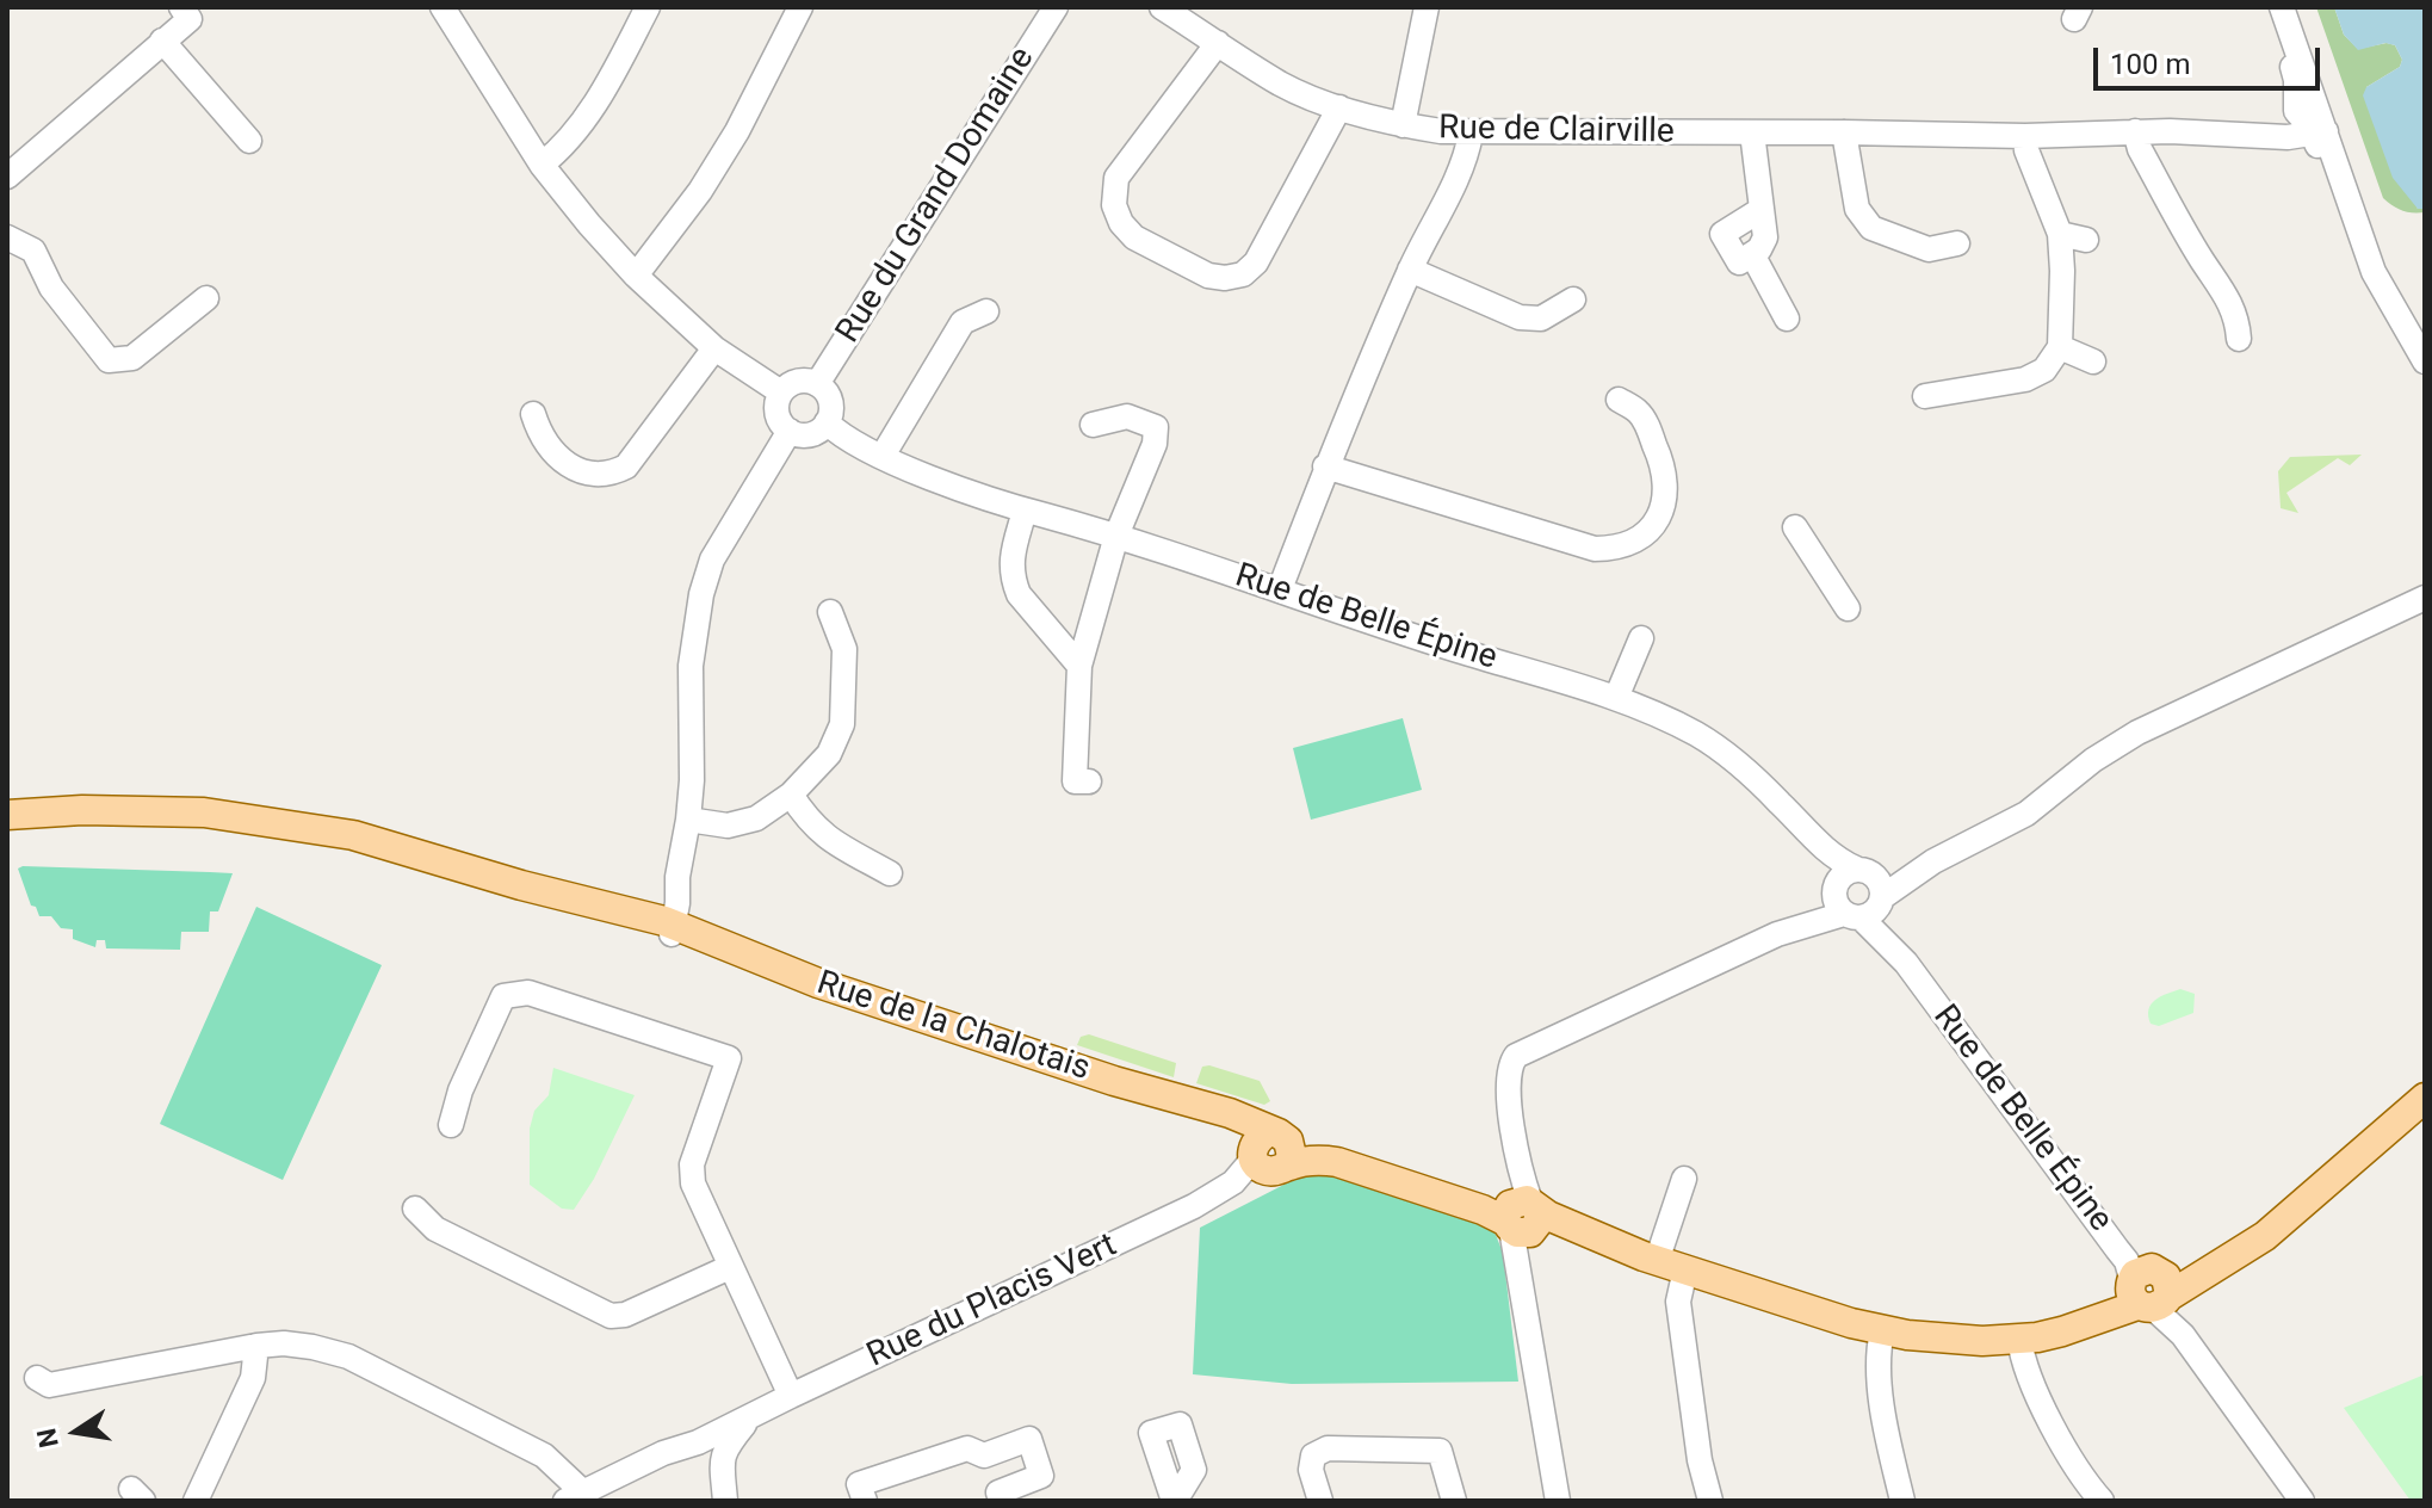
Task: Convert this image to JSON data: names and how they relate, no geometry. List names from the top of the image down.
{
  "streets": {
    "main road": ["Rue de la Chalotais"],
    "street": [
      "Rue de Clairville",
      "Rue du Grand Domaine",
      "Rue de Belle Épine",
      "Rue du Placis Vert"
    ]
  },
  "crossings": [
    ["Rue du Grand Domaine", "Rue de Belle Épine"],
    ["Rue de la Chalotais", "Rue du Placis Vert"]
  ],
  "scale_bar": "100 m",
  "north": "left"
}
